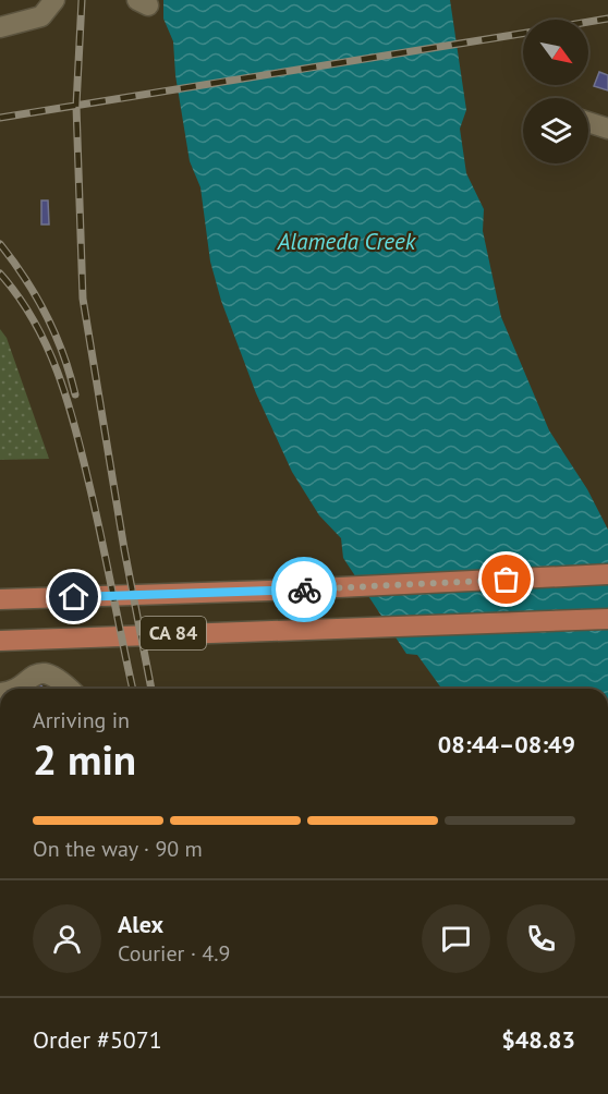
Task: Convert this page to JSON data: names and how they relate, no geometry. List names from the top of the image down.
{
  "streets": {
    "main road": ["CA 84"]
  },
  "water": ["Alameda Creek"],
  "north": "bottom right",
  "page": {
    "heading": ["2 min", "Arriving in", "08:44–08:49"],
    "panel": [
      "Alex",
      "Courier · 4.9",
      "Order #5071",
      "$48.83"
    ],
    "bar": "On the way · 90 m"
  }
}
